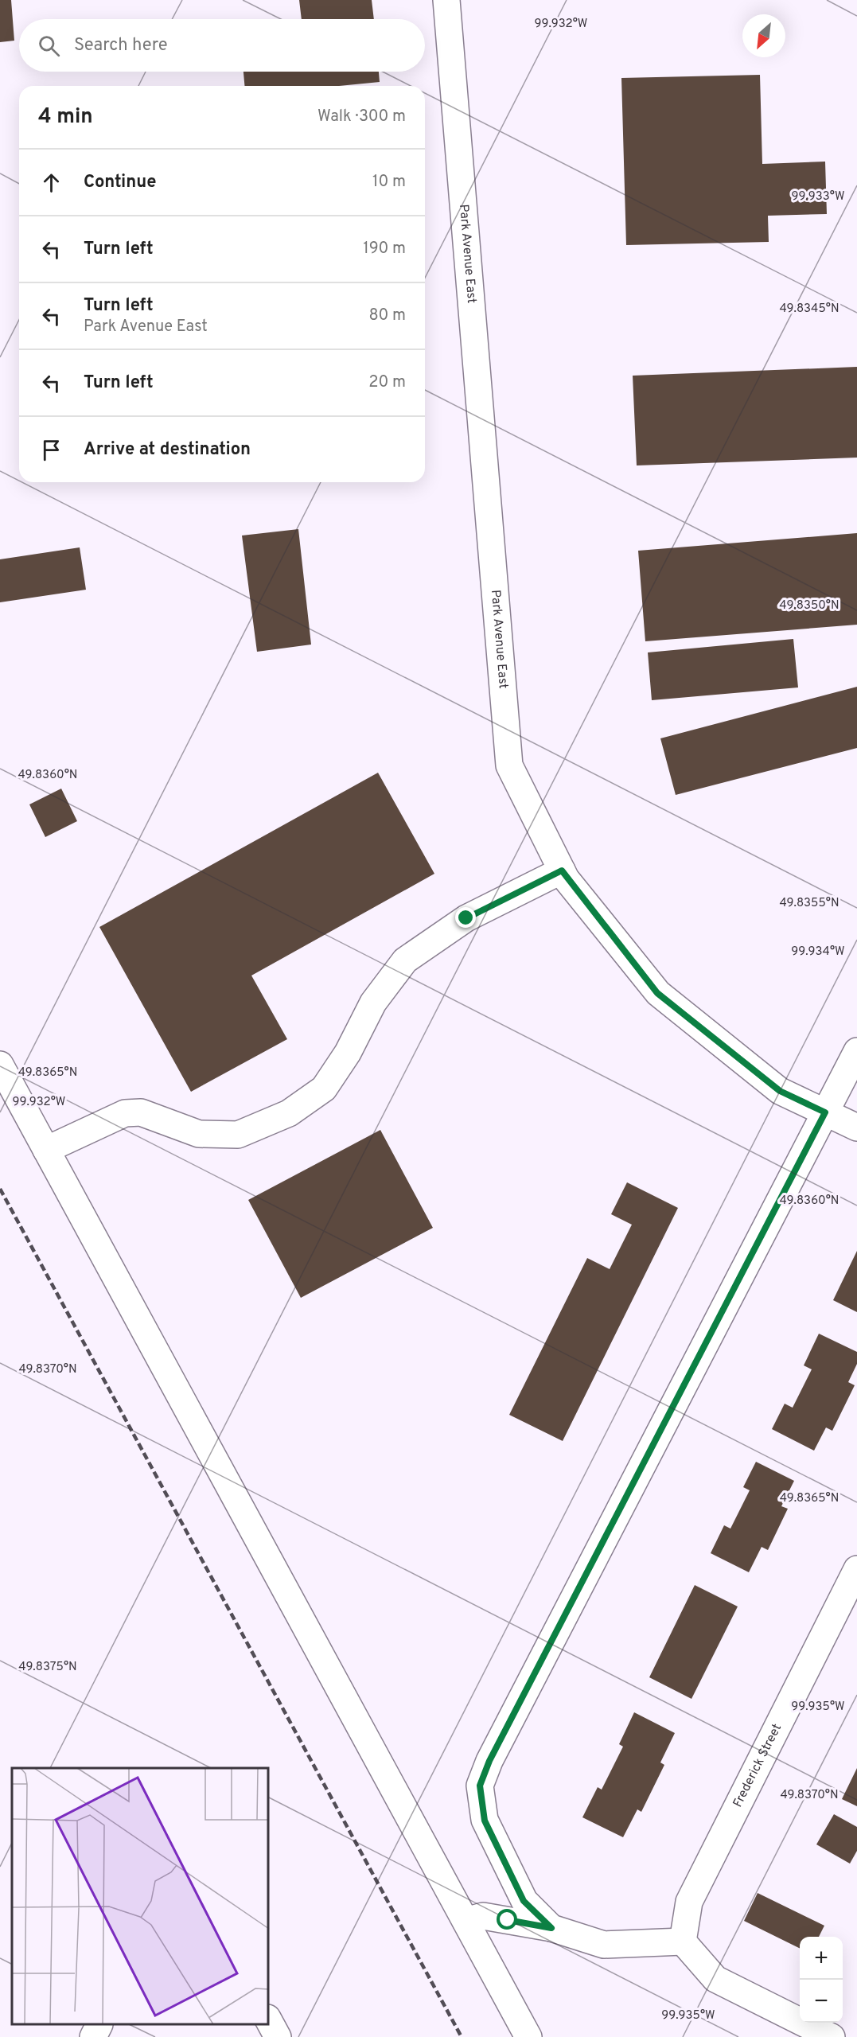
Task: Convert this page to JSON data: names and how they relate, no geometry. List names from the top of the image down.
{
  "streets": {
    "street": ["Park Avenue East", "Frederick Street"]
  },
  "north": "bottom left",
  "page": {
    "search": "Search here",
    "heading": ["4 min", "Walk · 300 m"],
    "list": [
      ["Continue", "10 m"],
      ["Turn left", "190 m"],
      ["Turn left", "Park Avenue East", "80 m"],
      ["Turn left", "20 m"],
      "Arrive at destination"
    ],
    "map_buttons": ["+", "−"]
  },
  "coordinates": [
    "99.932°W",
    "99.933°W",
    "49.8345°N",
    "49.8350°N",
    "49.8360°N",
    "49.8355°N",
    "99.934°W",
    "49.8365°N",
    "49.8370°N",
    "49.8375°N",
    "99.935°W"
  ]
}
